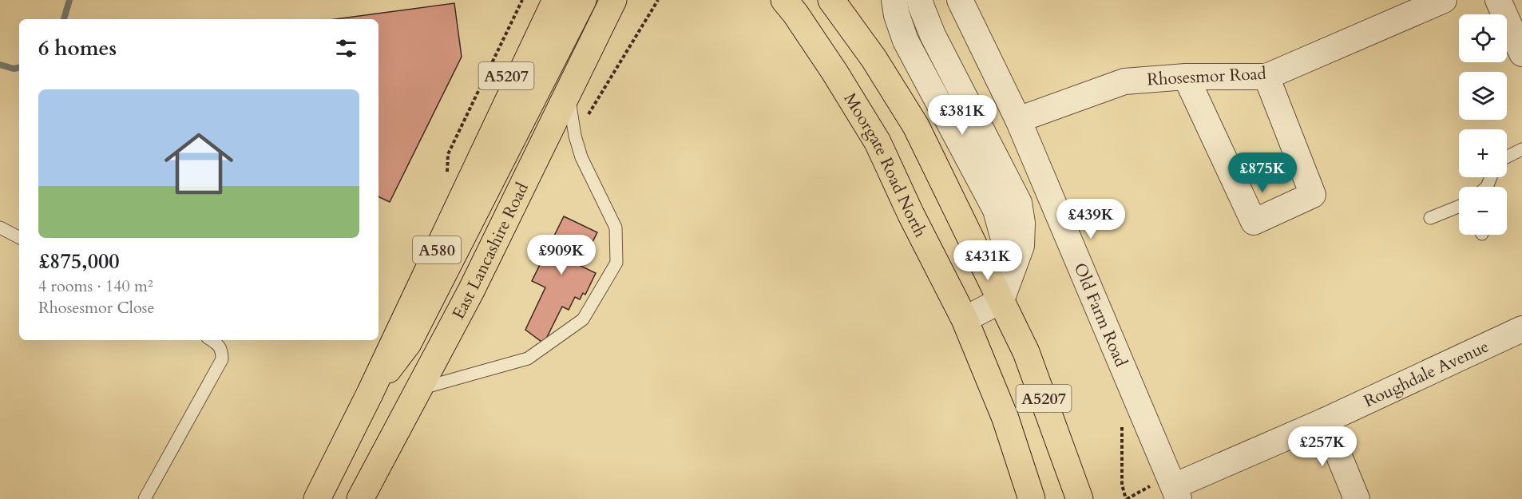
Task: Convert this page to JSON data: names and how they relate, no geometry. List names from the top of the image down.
{
  "streets": {
    "main road": [
      "A5207",
      "Moorgate Road North",
      "A580",
      "East Lancashire Road"
    ],
    "street": ["Rhosesmor Road", "Old Farm Road", "Roughdale Avenue"]
  },
  "crossings": [
    ["A5207", "A580"],
    ["Rhosesmor Road", "Old Farm Road"],
    ["Old Farm Road", "Roughdale Avenue"]
  ],
  "page": {
    "map_buttons": ["+", "−"],
    "heading": "6 homes",
    "list": [
      {
        "name": "£875,000",
        "note": "4 rooms · 140 m² · Rhosesmor Close"
      }
    ],
    "price": [
      "£381K",
      "£875K",
      "£439K",
      "£909K",
      "£431K",
      "£257K"
    ]
  }
}
